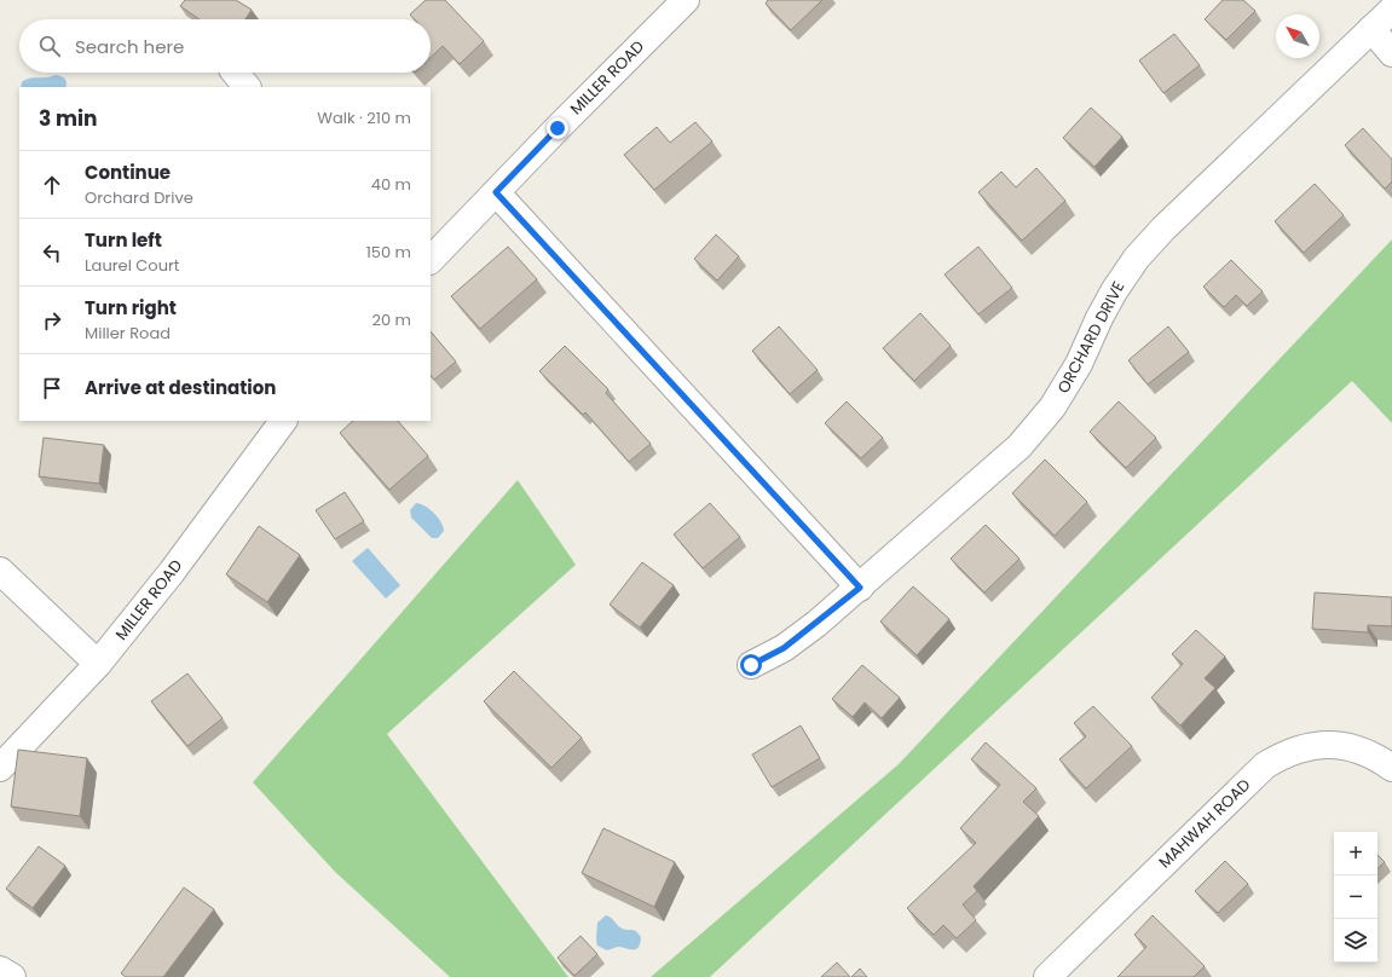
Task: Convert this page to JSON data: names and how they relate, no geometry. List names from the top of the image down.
{
  "streets": {
    "street": ["MILLER ROAD", "ORCHARD DRIVE", "MAHWAH ROAD"]
  },
  "north": "top left",
  "page": {
    "search": "Search here",
    "heading": ["3 min", "Walk · 210 m"],
    "list": [
      ["Continue", "Orchard Drive", "40 m"],
      ["Turn left", "Laurel Court", "150 m"],
      ["Turn right", "Miller Road", "20 m"],
      "Arrive at destination"
    ],
    "map_buttons": ["+", "−"]
  }
}
